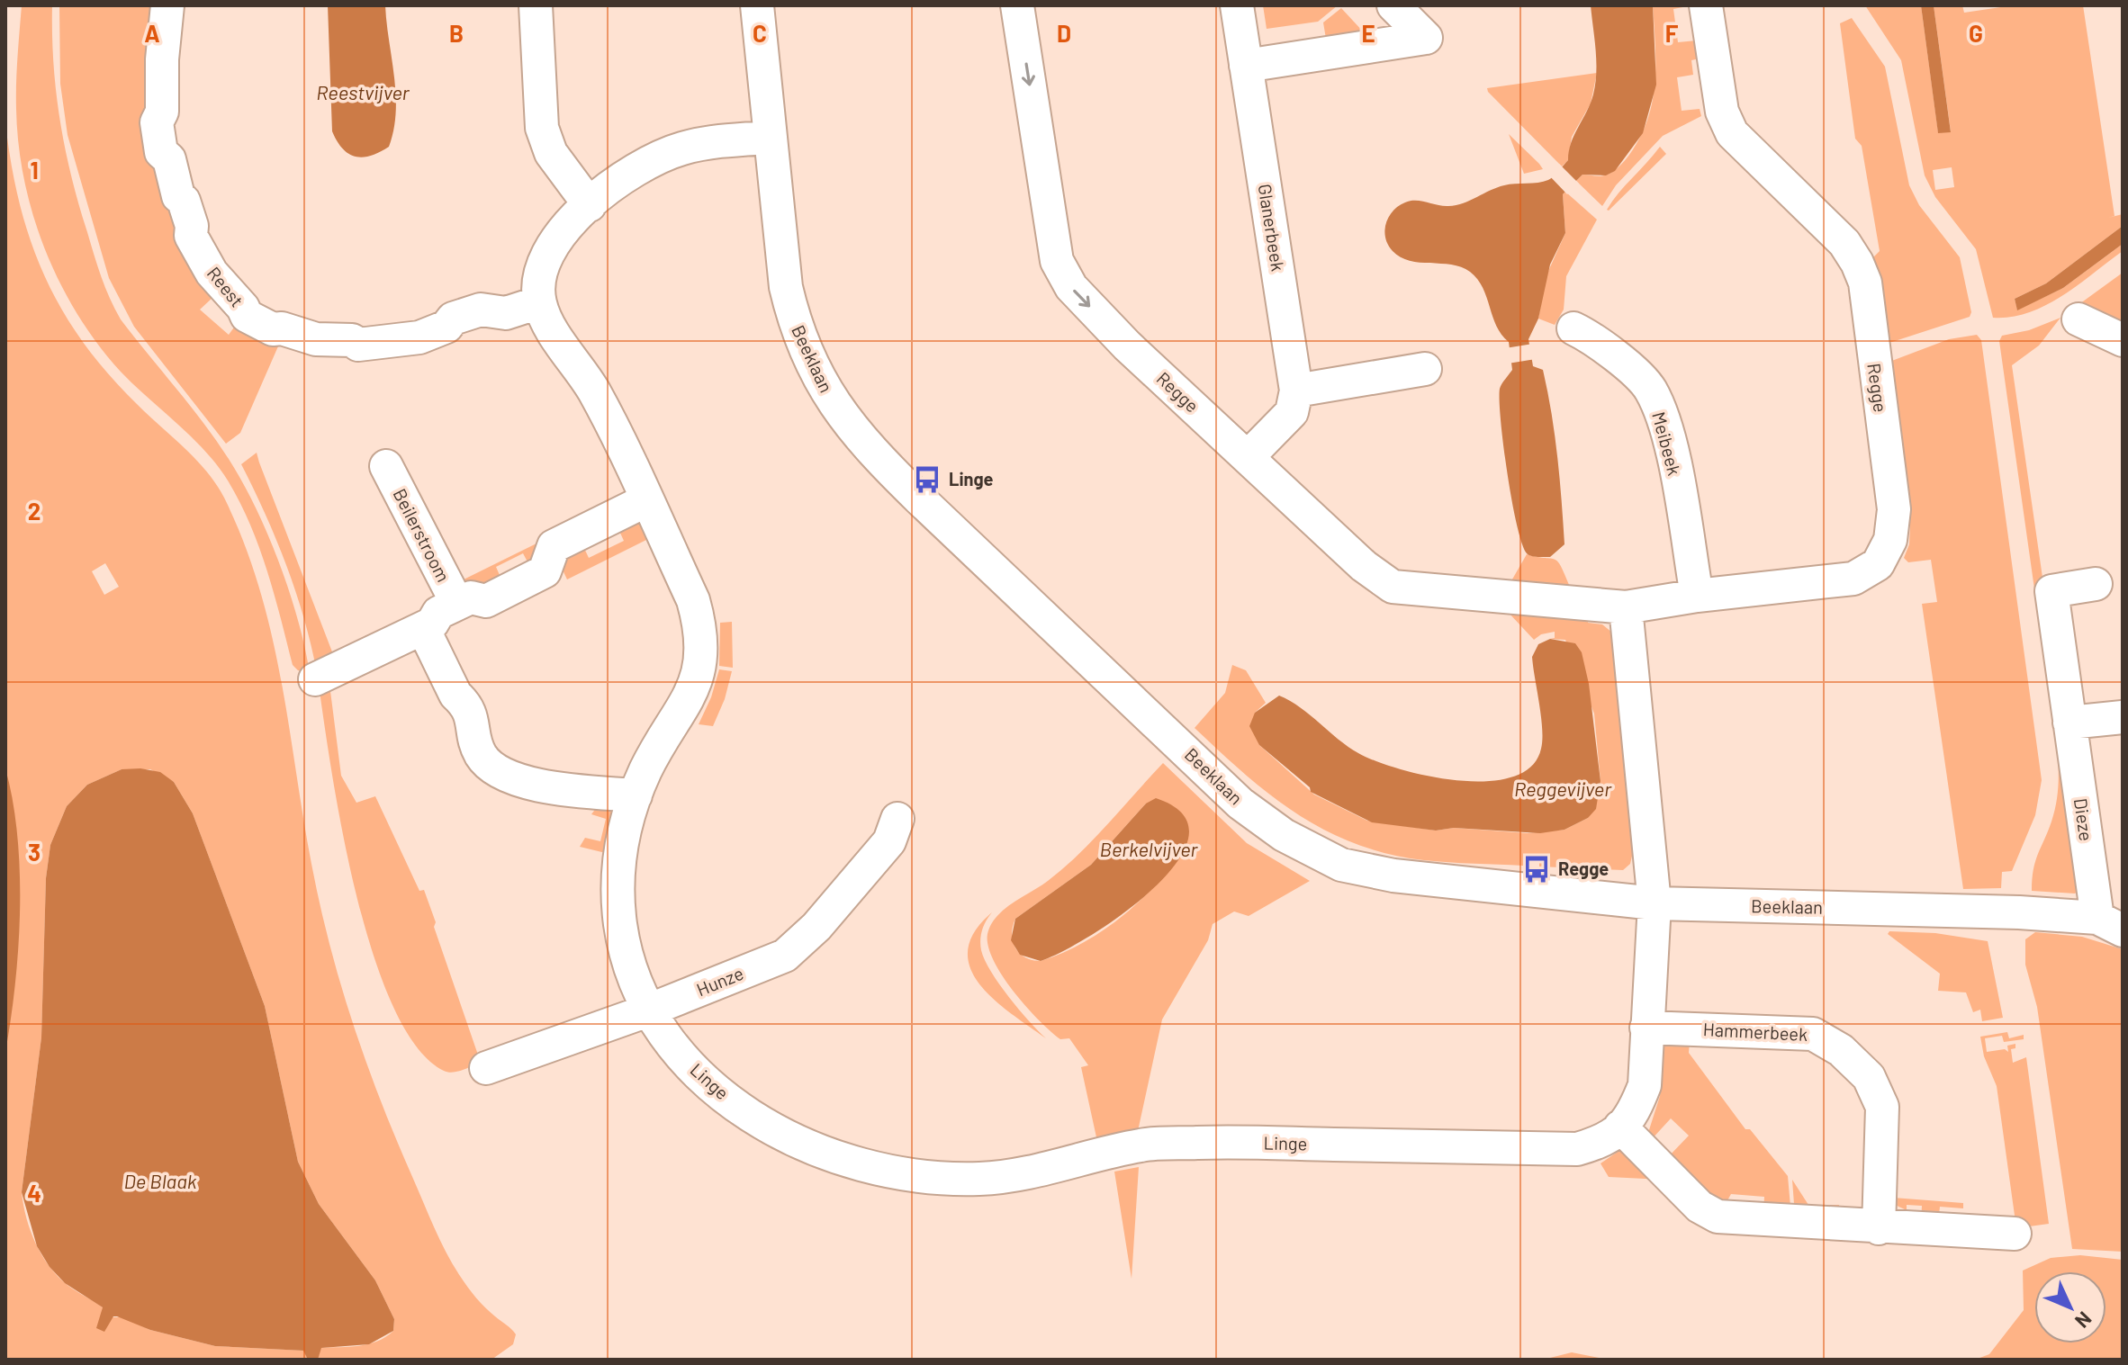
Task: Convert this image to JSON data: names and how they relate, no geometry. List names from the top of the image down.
{
  "streets": {
    "street": [
      "Glanerbeek",
      "Reest",
      "Beeklaan",
      "Regge",
      "Meibeek",
      "Beilerstroom",
      "Dieze",
      "Hunze",
      "Hammerbeek",
      "Linge"
    ]
  },
  "crossings": [
    ["Reest", "Linge"],
    ["Beeklaan", "Dieze"],
    ["Beeklaan", "Linge"],
    ["Regge", "Meibeek"],
    ["Beilerstroom", "Linge"],
    ["Hunze", "Linge"],
    ["Hammerbeek", "Linge"]
  ],
  "water": [
    "Reestvijver",
    "Reggevijver",
    "Berkelvijver",
    "De Blaak"
  ],
  "places": {
    "bus stop": ["Linge", "Regge"]
  },
  "north": "bottom right",
  "grid": {
    "columns": [
      "A",
      "B",
      "C",
      "D",
      "E",
      "F",
      "G"
    ],
    "rows": [
      "1",
      "2",
      "3",
      "4"
    ]
  }
}
